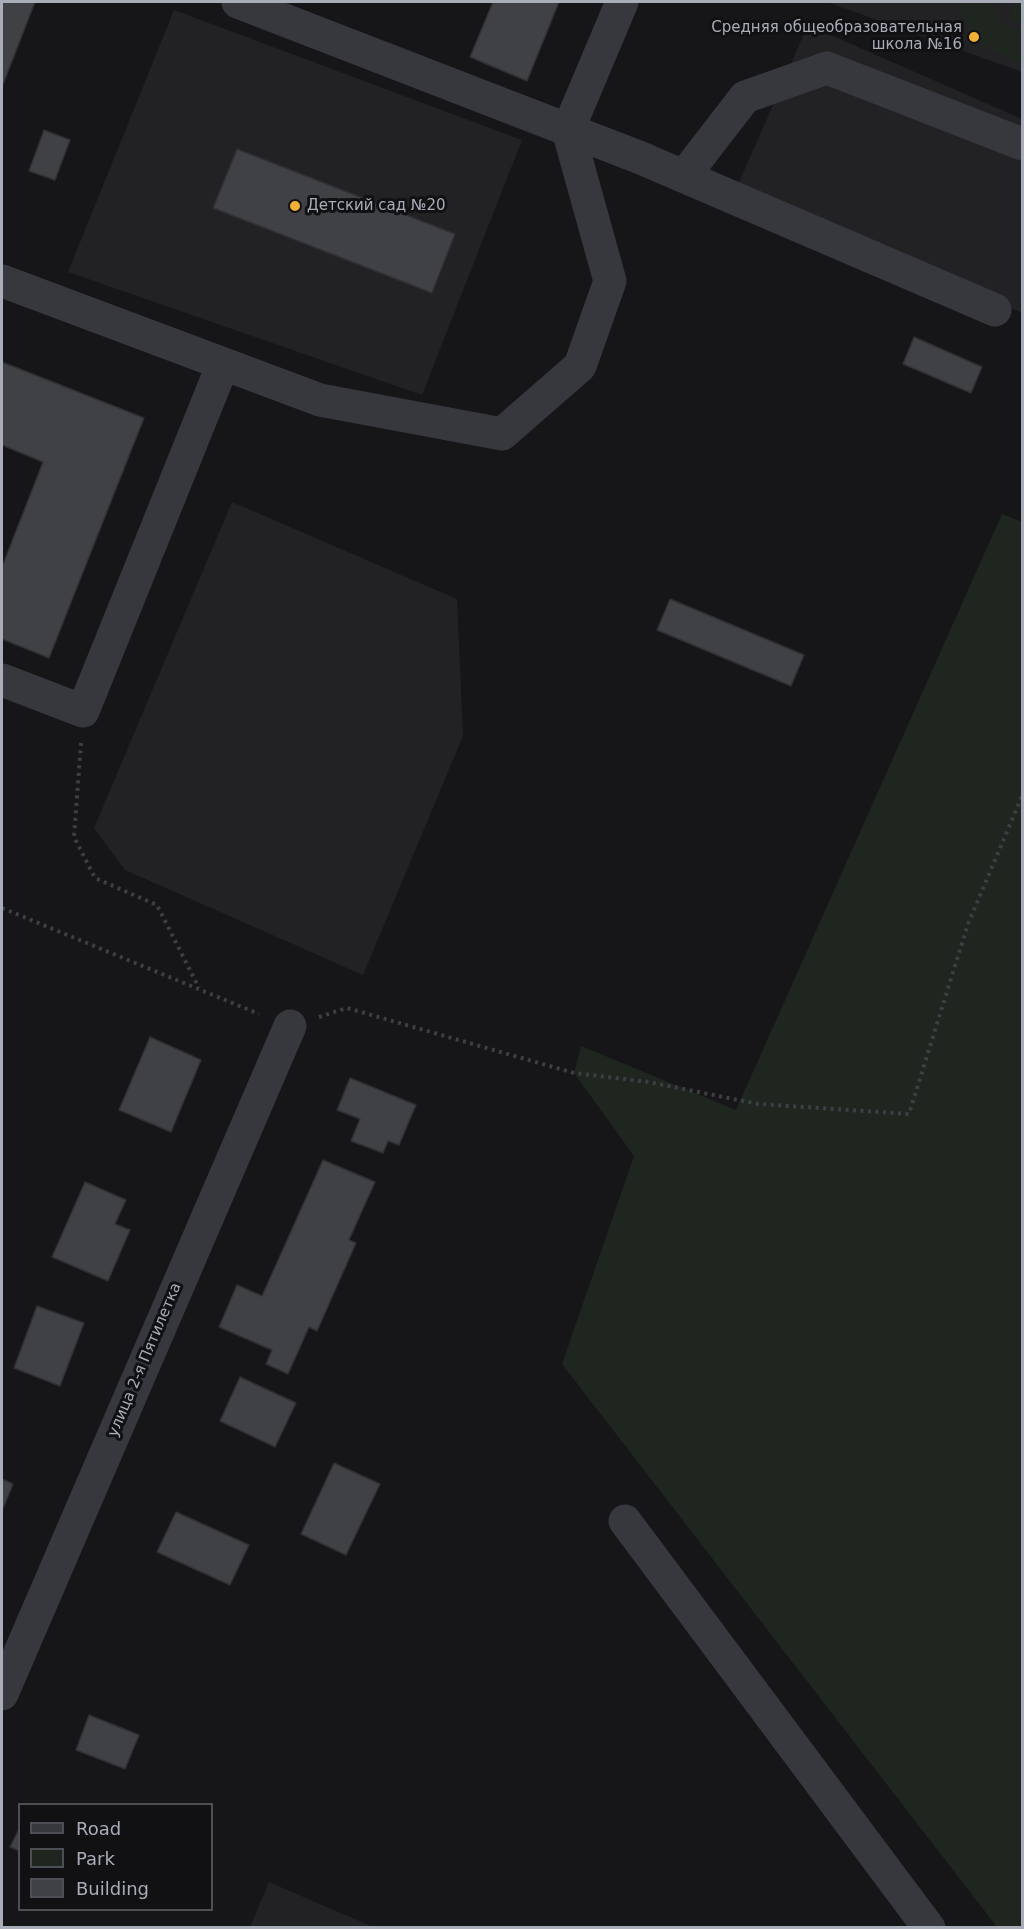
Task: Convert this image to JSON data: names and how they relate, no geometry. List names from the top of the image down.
{
  "streets": {
    "street": ["улица 2-я Пятилетка"]
  },
  "places": ["Средняя общеобразовательная школа №16", "Детский сад №20"],
  "legend": ["Road", "Park", "Building"]
}
